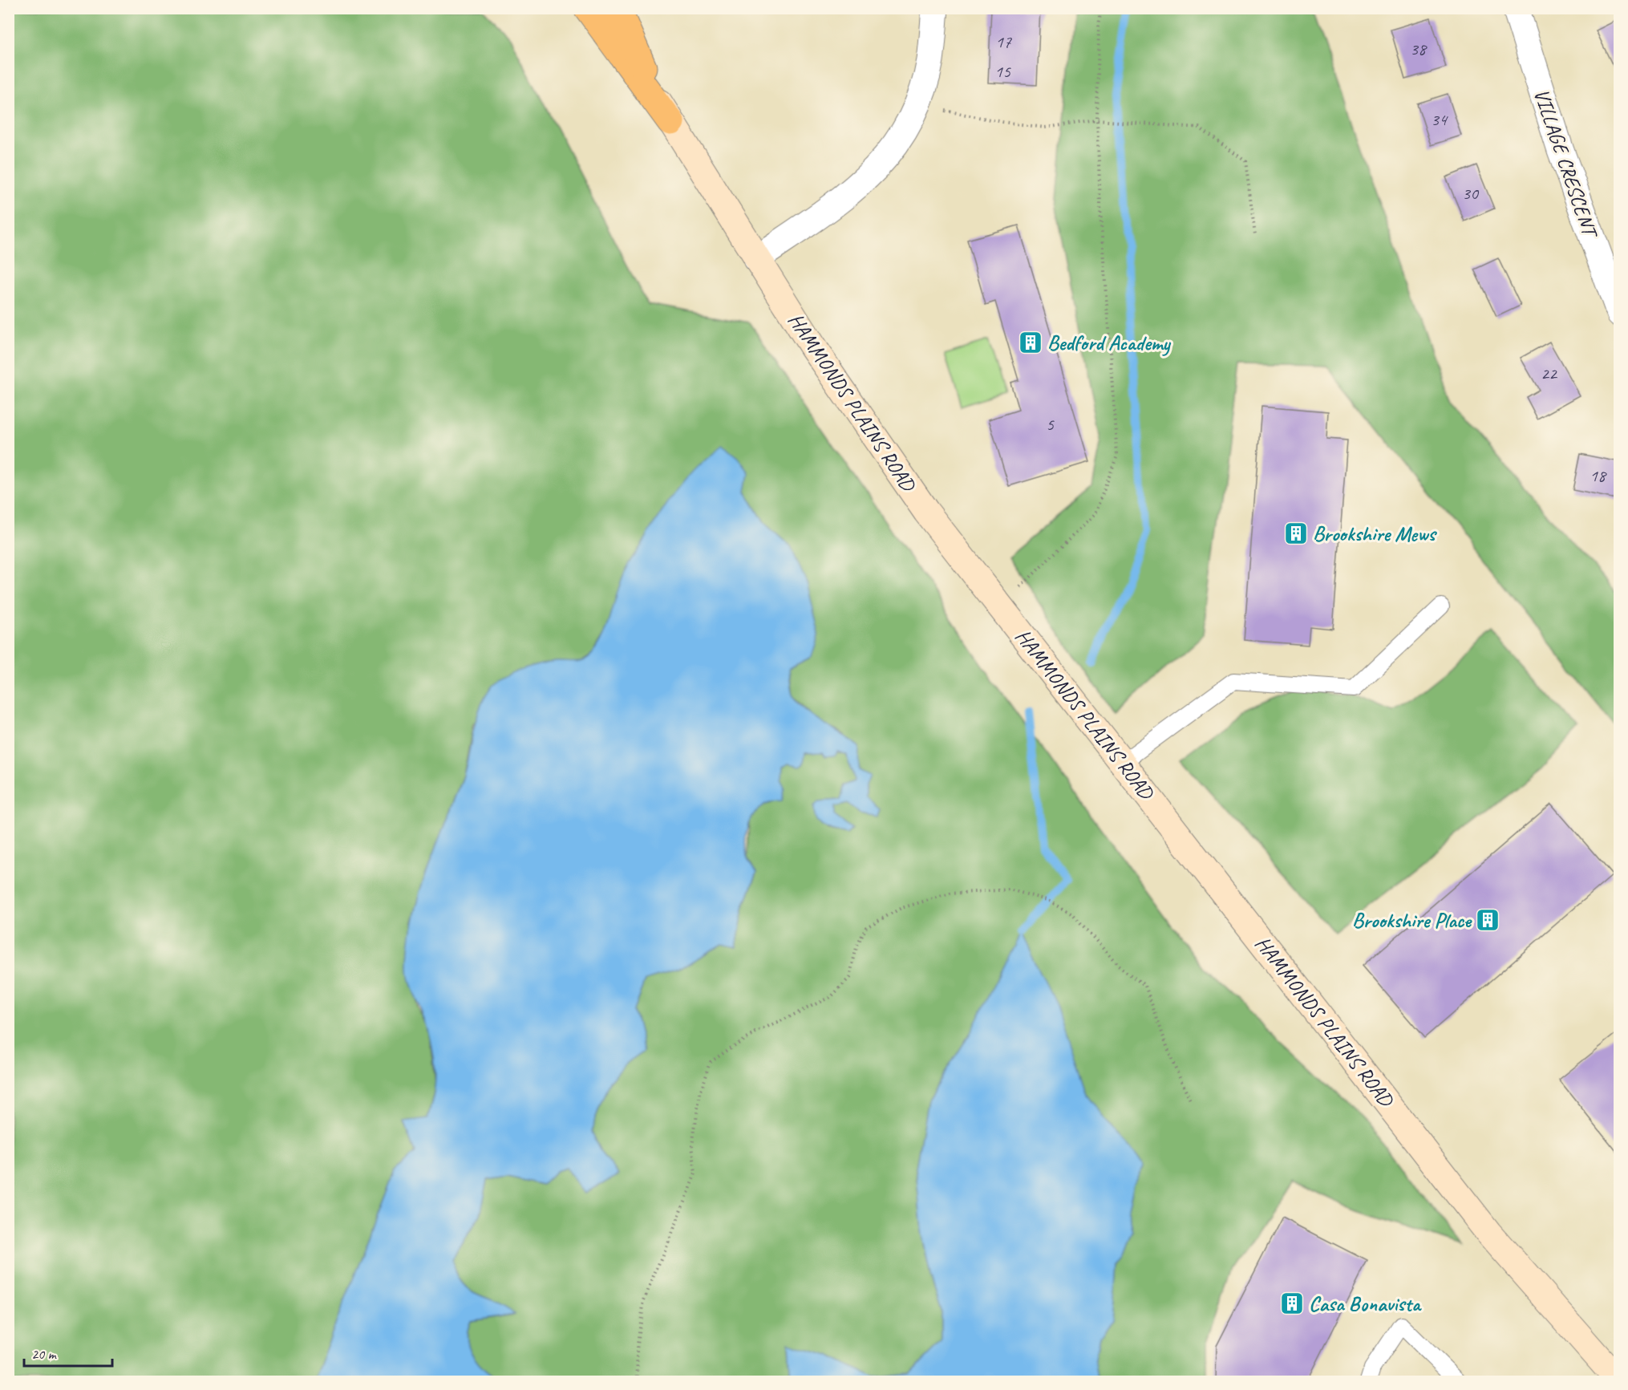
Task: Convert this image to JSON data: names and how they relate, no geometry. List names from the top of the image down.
{
  "streets": {
    "main road": ["HAMMONDS PLAINS ROAD"],
    "street": ["VILLAGE CRESCENT"]
  },
  "places": {
    "building": [
      "Bedford Academy",
      "Brookshire Mews",
      "Brookshire Place",
      "Casa Bonavista"
    ]
  },
  "house_numbers": [
    "17",
    "38",
    "15",
    "34",
    "30",
    "22",
    "5",
    "18"
  ],
  "scale_bar": "20 m"
}
